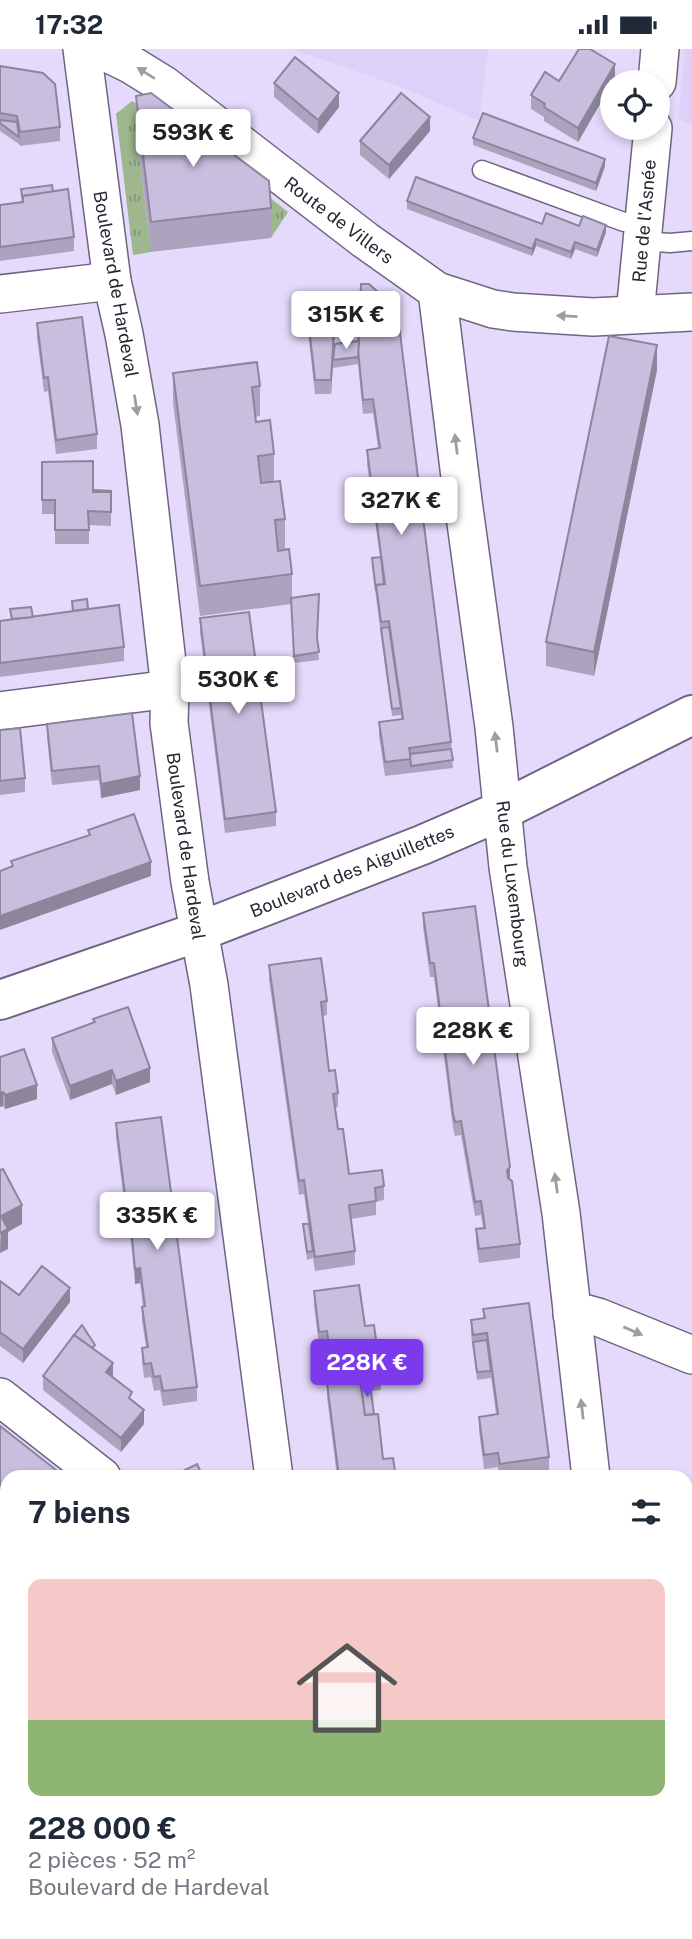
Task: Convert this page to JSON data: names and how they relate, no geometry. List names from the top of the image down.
{
  "streets": {
    "main road": ["Boulevard des Aiguillettes"],
    "street": [
      "Route de Villers",
      "Rue de l'Asnée",
      "Boulevard de Hardeval",
      "Rue du Luxembourg"
    ]
  },
  "crossings": [
    ["Route de Villers", "Rue de l'Asnée"],
    ["Route de Villers", "Rue du Luxembourg"],
    ["Boulevard de Hardeval", "Boulevard des Aiguillettes"],
    ["Boulevard des Aiguillettes", "Rue du Luxembourg"]
  ],
  "one_way": ["Route de Villers", "Rue du Luxembourg"],
  "page": {
    "status": "17:32",
    "price": [
      "593K €",
      "315K €",
      "327K €",
      "530K €",
      "228K €",
      "335K €",
      "228K €"
    ],
    "heading": "7 biens",
    "list": [
      {
        "name": "228 000 €",
        "note": "2 pièces · 52 m² · Boulevard de Hardeval"
      }
    ]
  }
}
